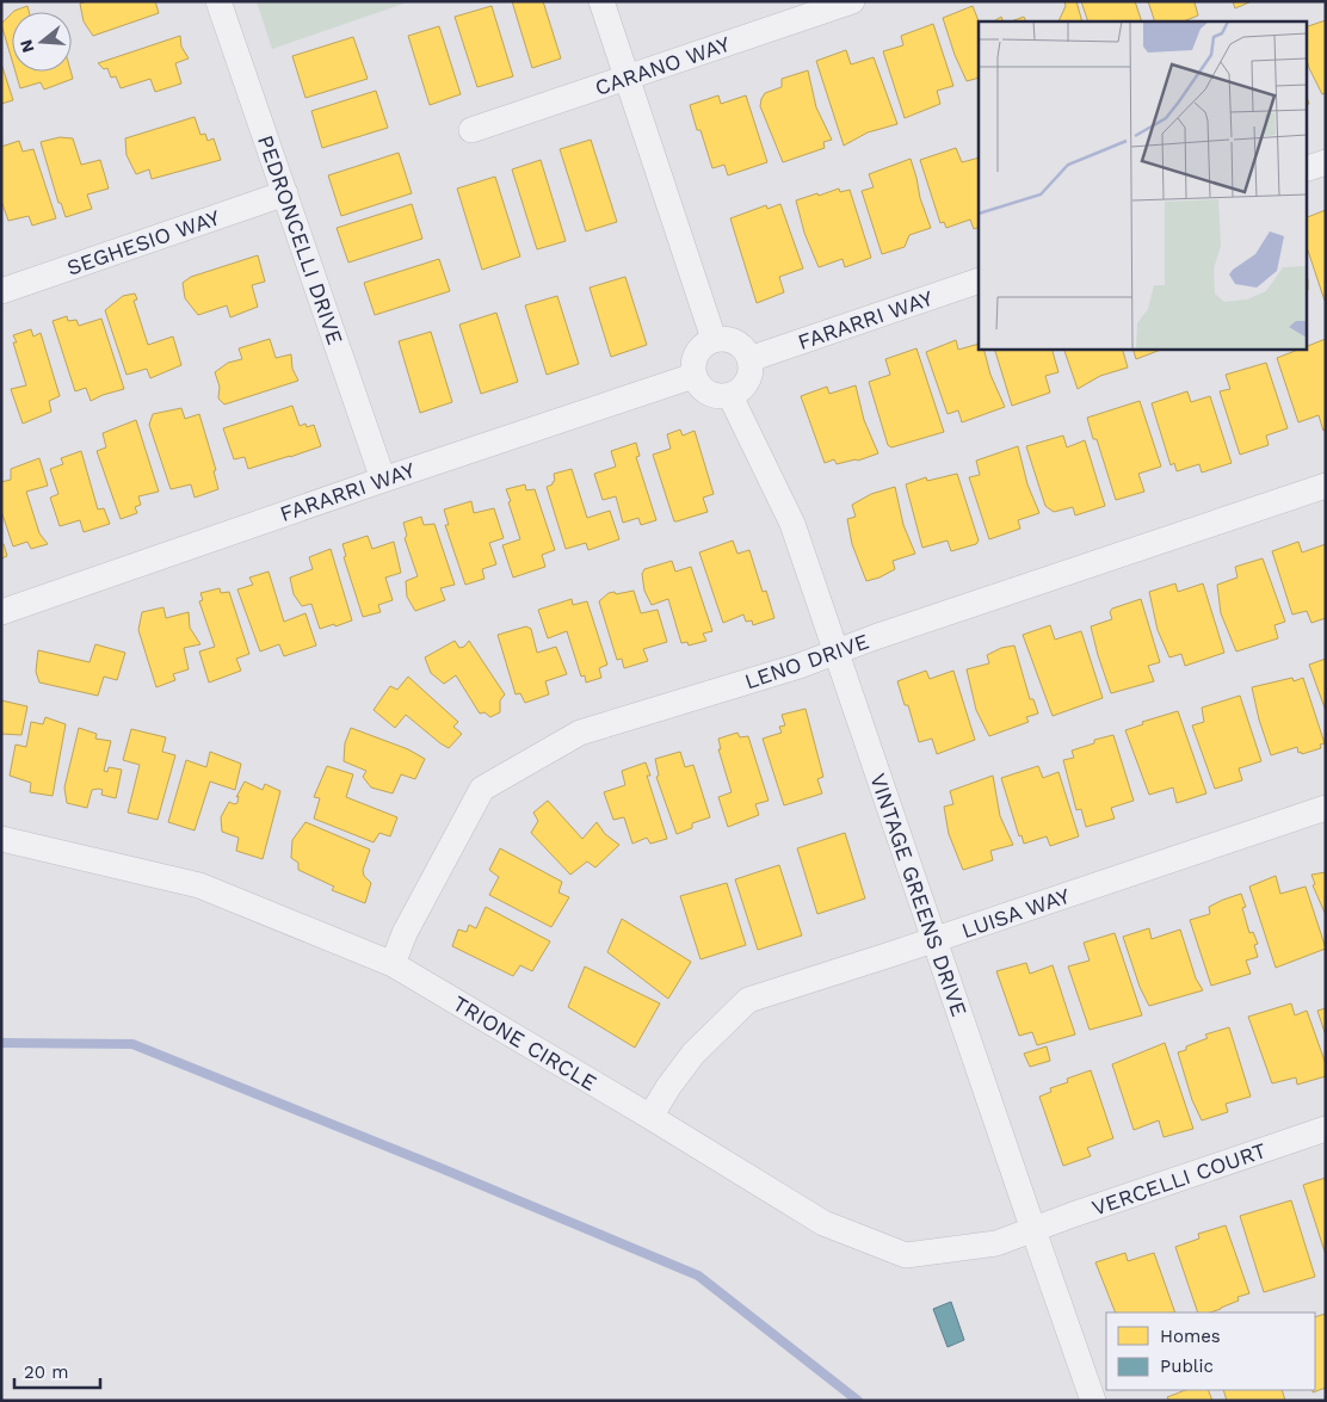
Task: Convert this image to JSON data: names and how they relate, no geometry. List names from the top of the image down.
{
  "streets": {
    "street": [
      "CARANO WAY",
      "PEDRONCELLI DRIVE",
      "SEGHESIO WAY",
      "FARARRI WAY",
      "LENO DRIVE",
      "VINTAGE GREENS DRIVE",
      "LUISA WAY",
      "TRIONE CIRCLE",
      "VERCELLI COURT"
    ]
  },
  "crossings": [
    ["PEDRONCELLI DRIVE", "SEGHESIO WAY"],
    ["PEDRONCELLI DRIVE", "FARARRI WAY"],
    ["FARARRI WAY", "VINTAGE GREENS DRIVE"],
    ["LENO DRIVE", "VINTAGE GREENS DRIVE"],
    ["LENO DRIVE", "TRIONE CIRCLE"],
    ["VINTAGE GREENS DRIVE", "LUISA WAY"],
    ["VINTAGE GREENS DRIVE", "TRIONE CIRCLE"],
    ["VINTAGE GREENS DRIVE", "VERCELLI COURT"],
    ["LUISA WAY", "TRIONE CIRCLE"],
    ["TRIONE CIRCLE", "VERCELLI COURT"]
  ],
  "legend": ["Homes", "Public"],
  "scale_bar": "20 m",
  "north": "left"
}
